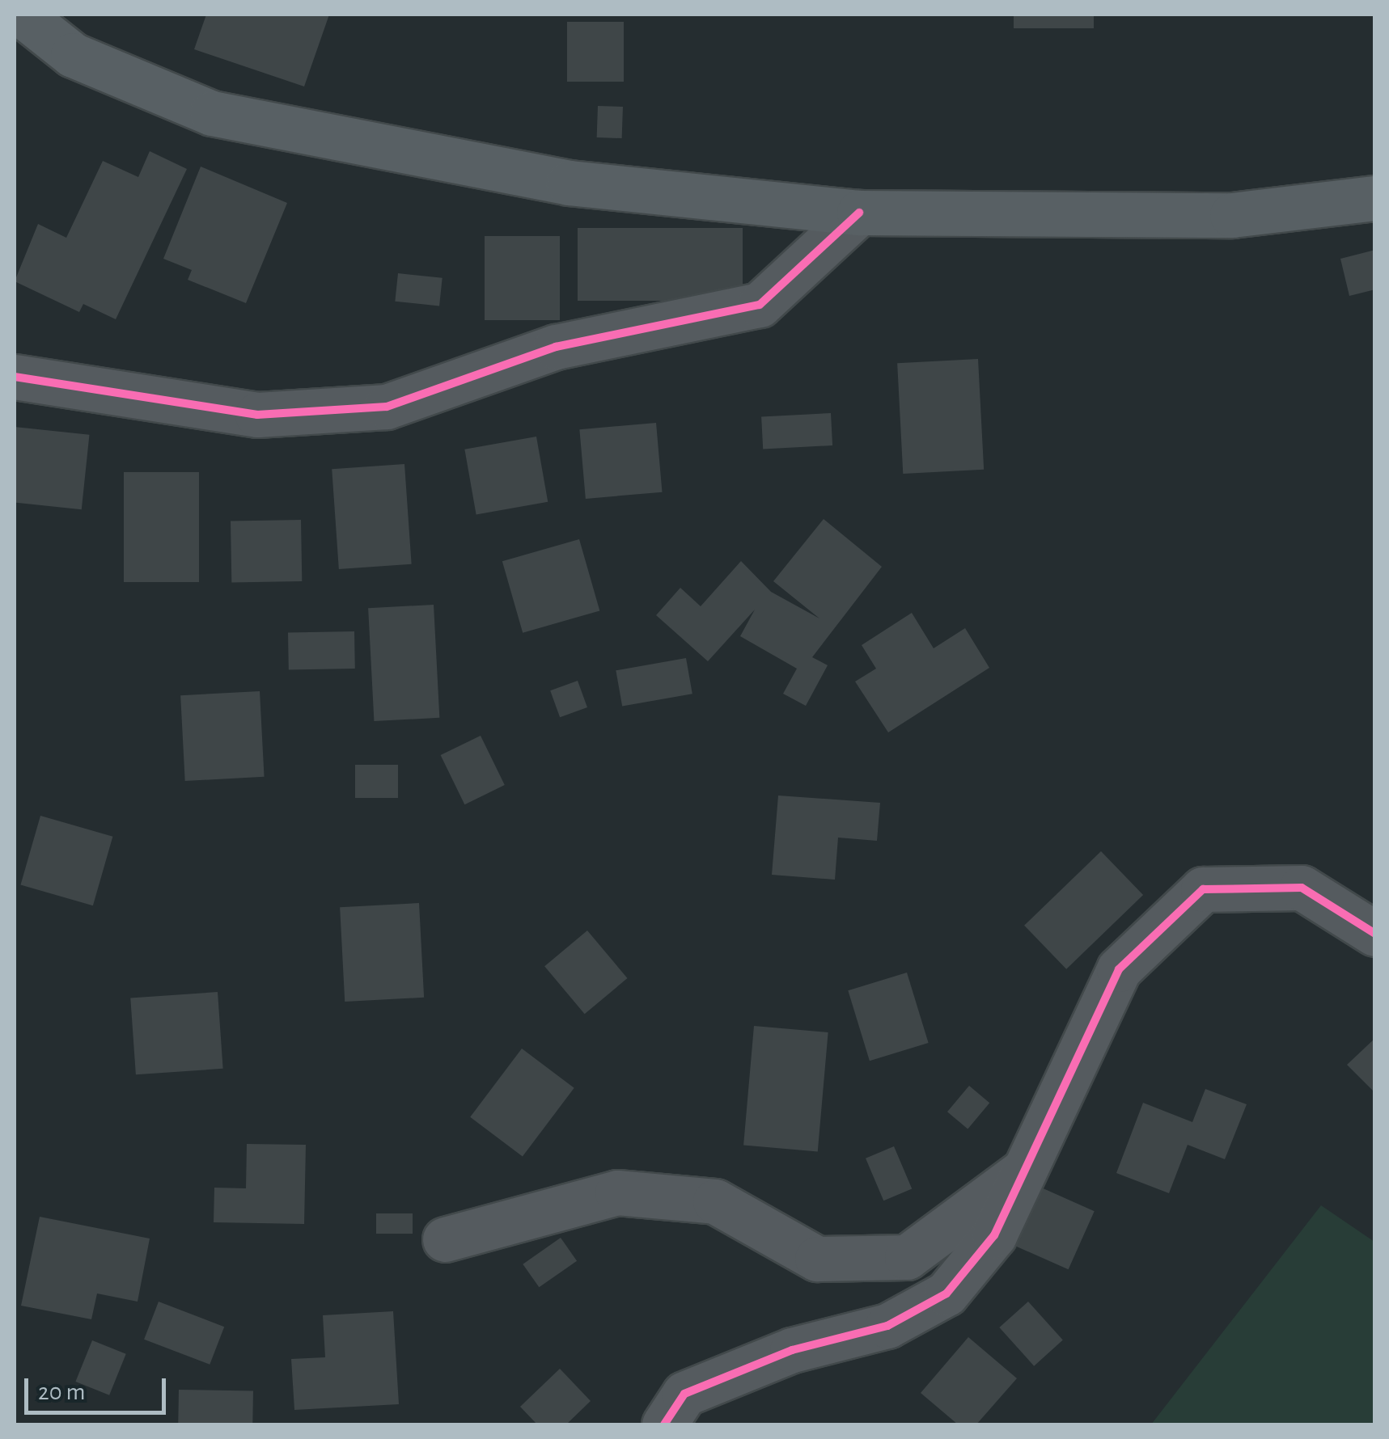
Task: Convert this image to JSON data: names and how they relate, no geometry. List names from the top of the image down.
{
  "scale_bar": "20 m"
}
